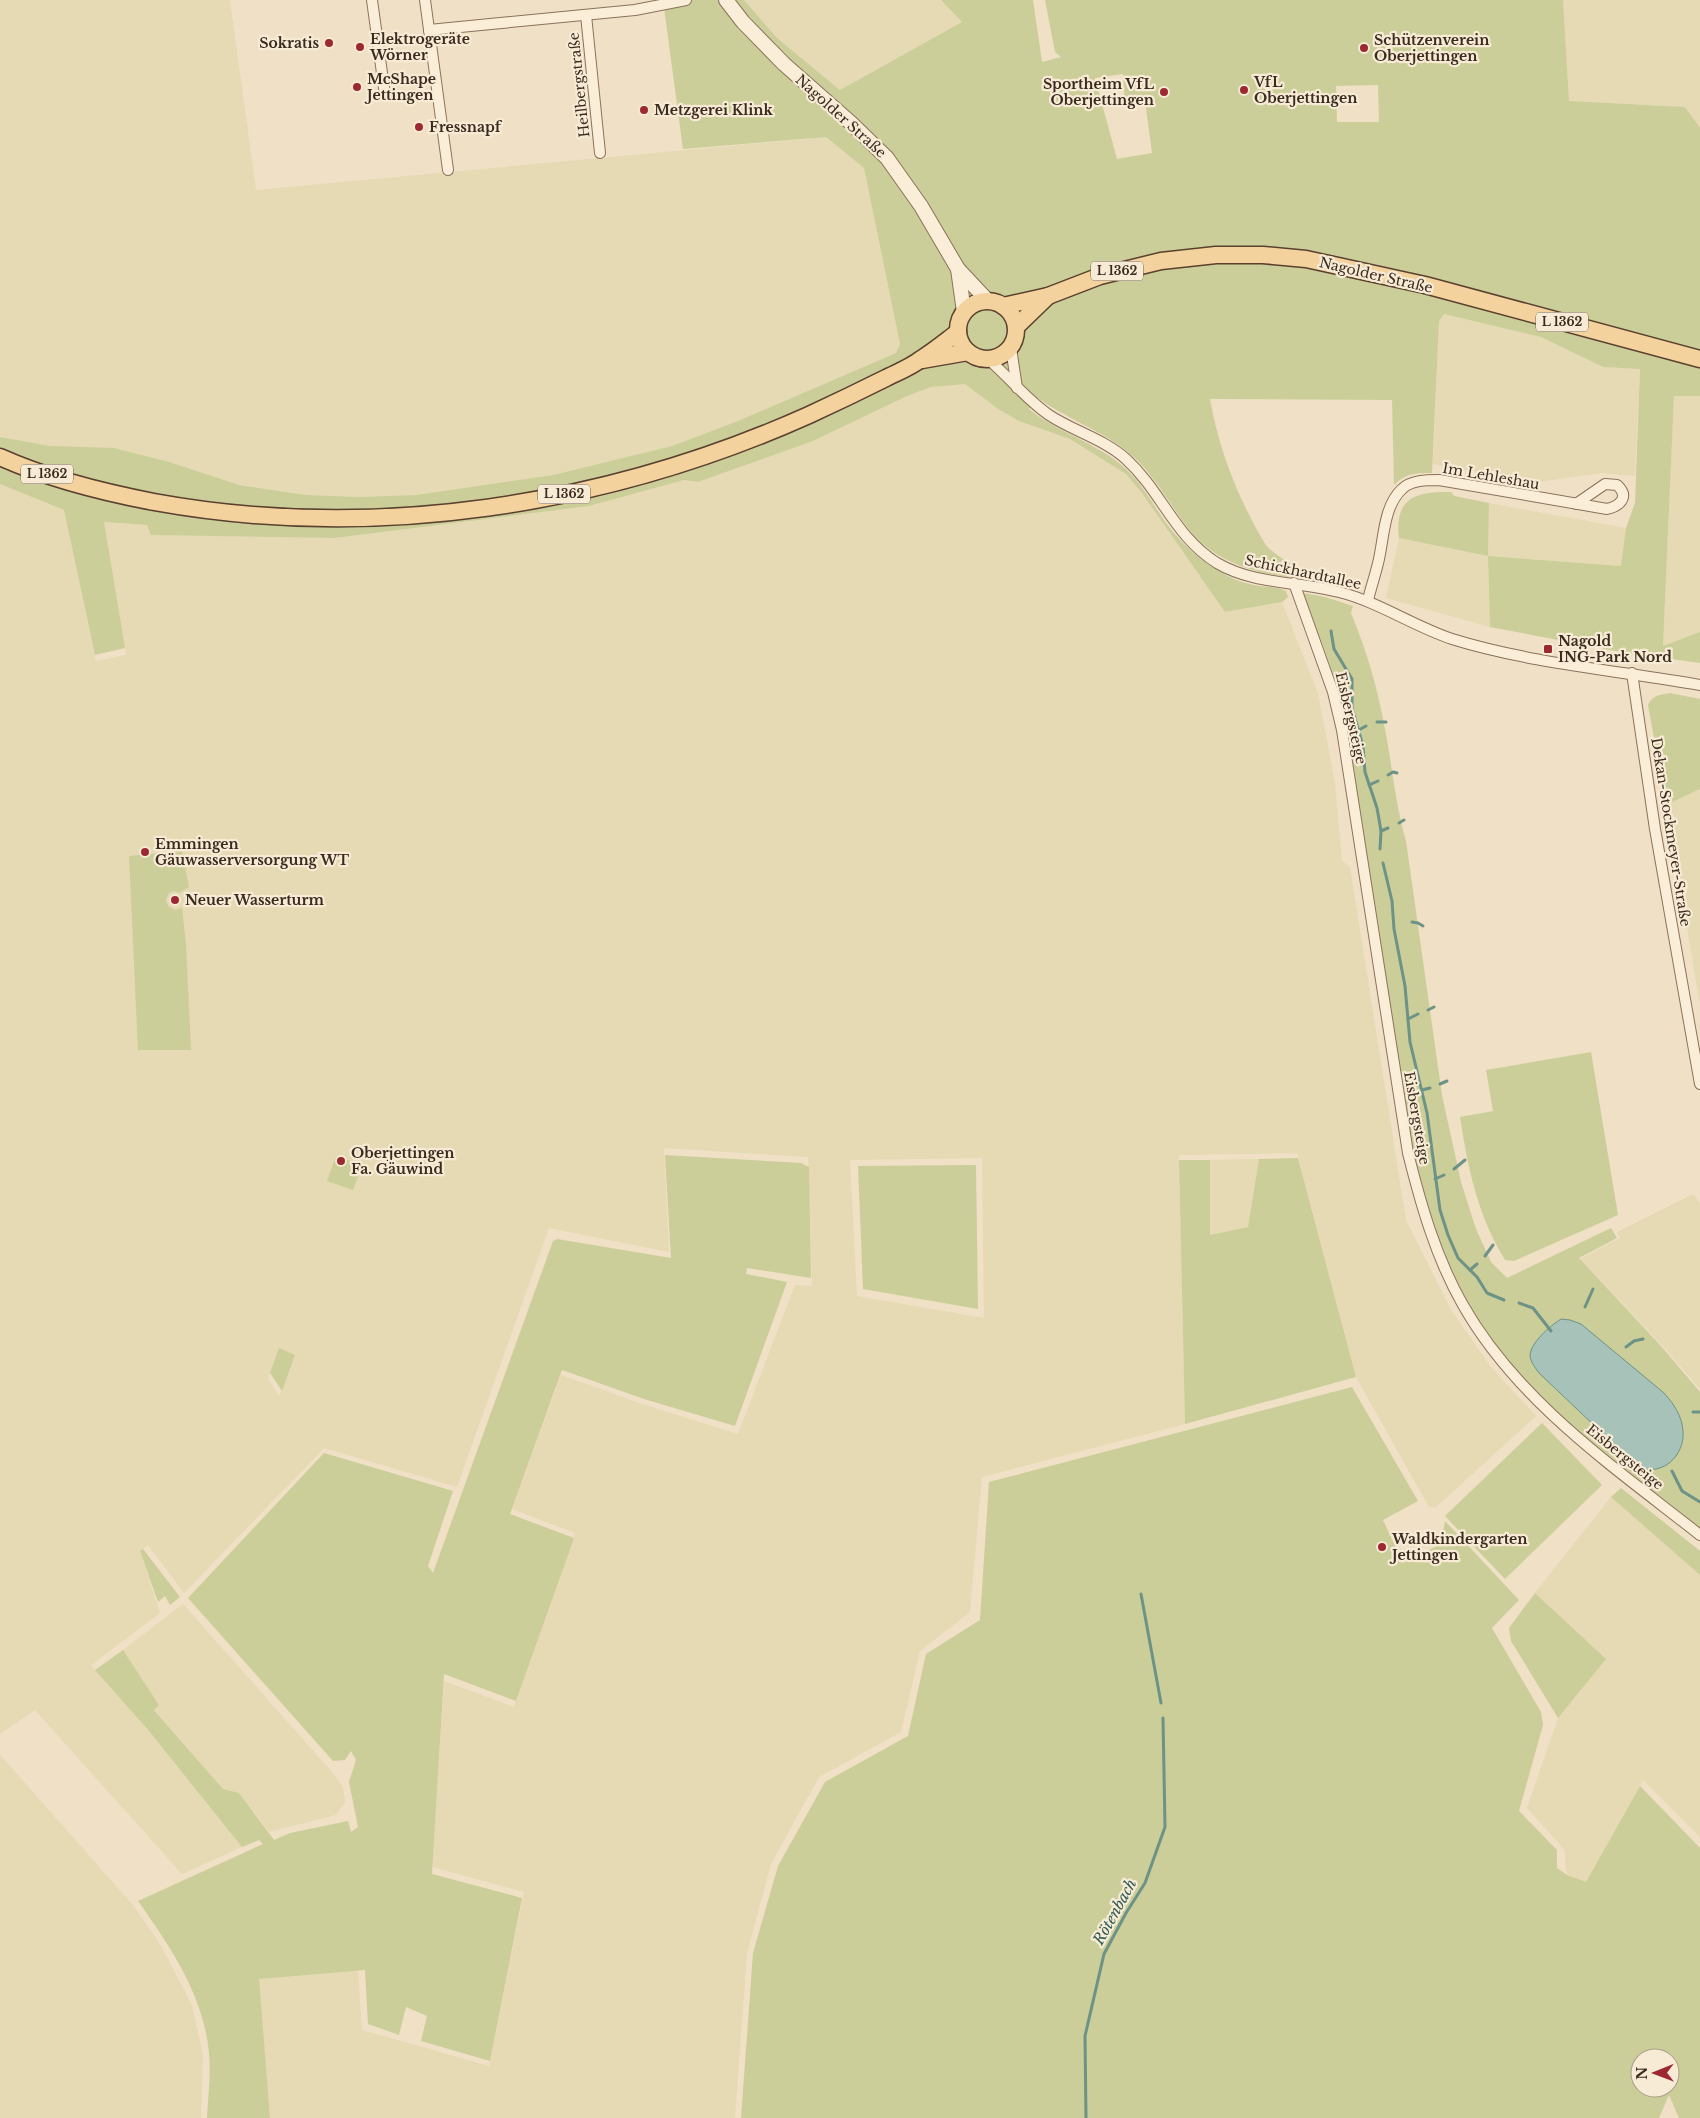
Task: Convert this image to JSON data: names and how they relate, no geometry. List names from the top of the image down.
{
  "streets": {
    "main road": ["Nagolder Straße", "L 1362"],
    "street": [
      "Heilbergstraße",
      "Im Lehleshau",
      "Schickhardtallee",
      "Eisbergsteige",
      "Dekan-Stockmeyer-Straße"
    ]
  },
  "crossings": [
    ["Nagolder Straße", "L 1362"],
    ["Nagolder Straße", "Schickhardtallee"],
    ["L 1362", "Schickhardtallee"],
    ["Im Lehleshau", "Schickhardtallee"],
    ["Schickhardtallee", "Eisbergsteige"],
    ["Schickhardtallee", "Dekan-Stockmeyer-Straße"]
  ],
  "water": ["Rötenbach"],
  "places": {
    "other": [
      "Sokratis",
      "Elektrogeräte Wörner",
      "Schützenverein Oberjettingen",
      "McShape Jettingen",
      "VfL Oberjettingen",
      "Sportheim VfL Oberjettingen",
      "Metzgerei Klink",
      "Fressnapf",
      "Emmingen Gäuwasserversorgung WT",
      "Neuer Wasserturm",
      "Oberjettingen Fa. Gäuwind",
      "Waldkindergarten Jettingen"
    ],
    "transit": ["Nagold ING-Park Nord"]
  },
  "north": "left"
}
